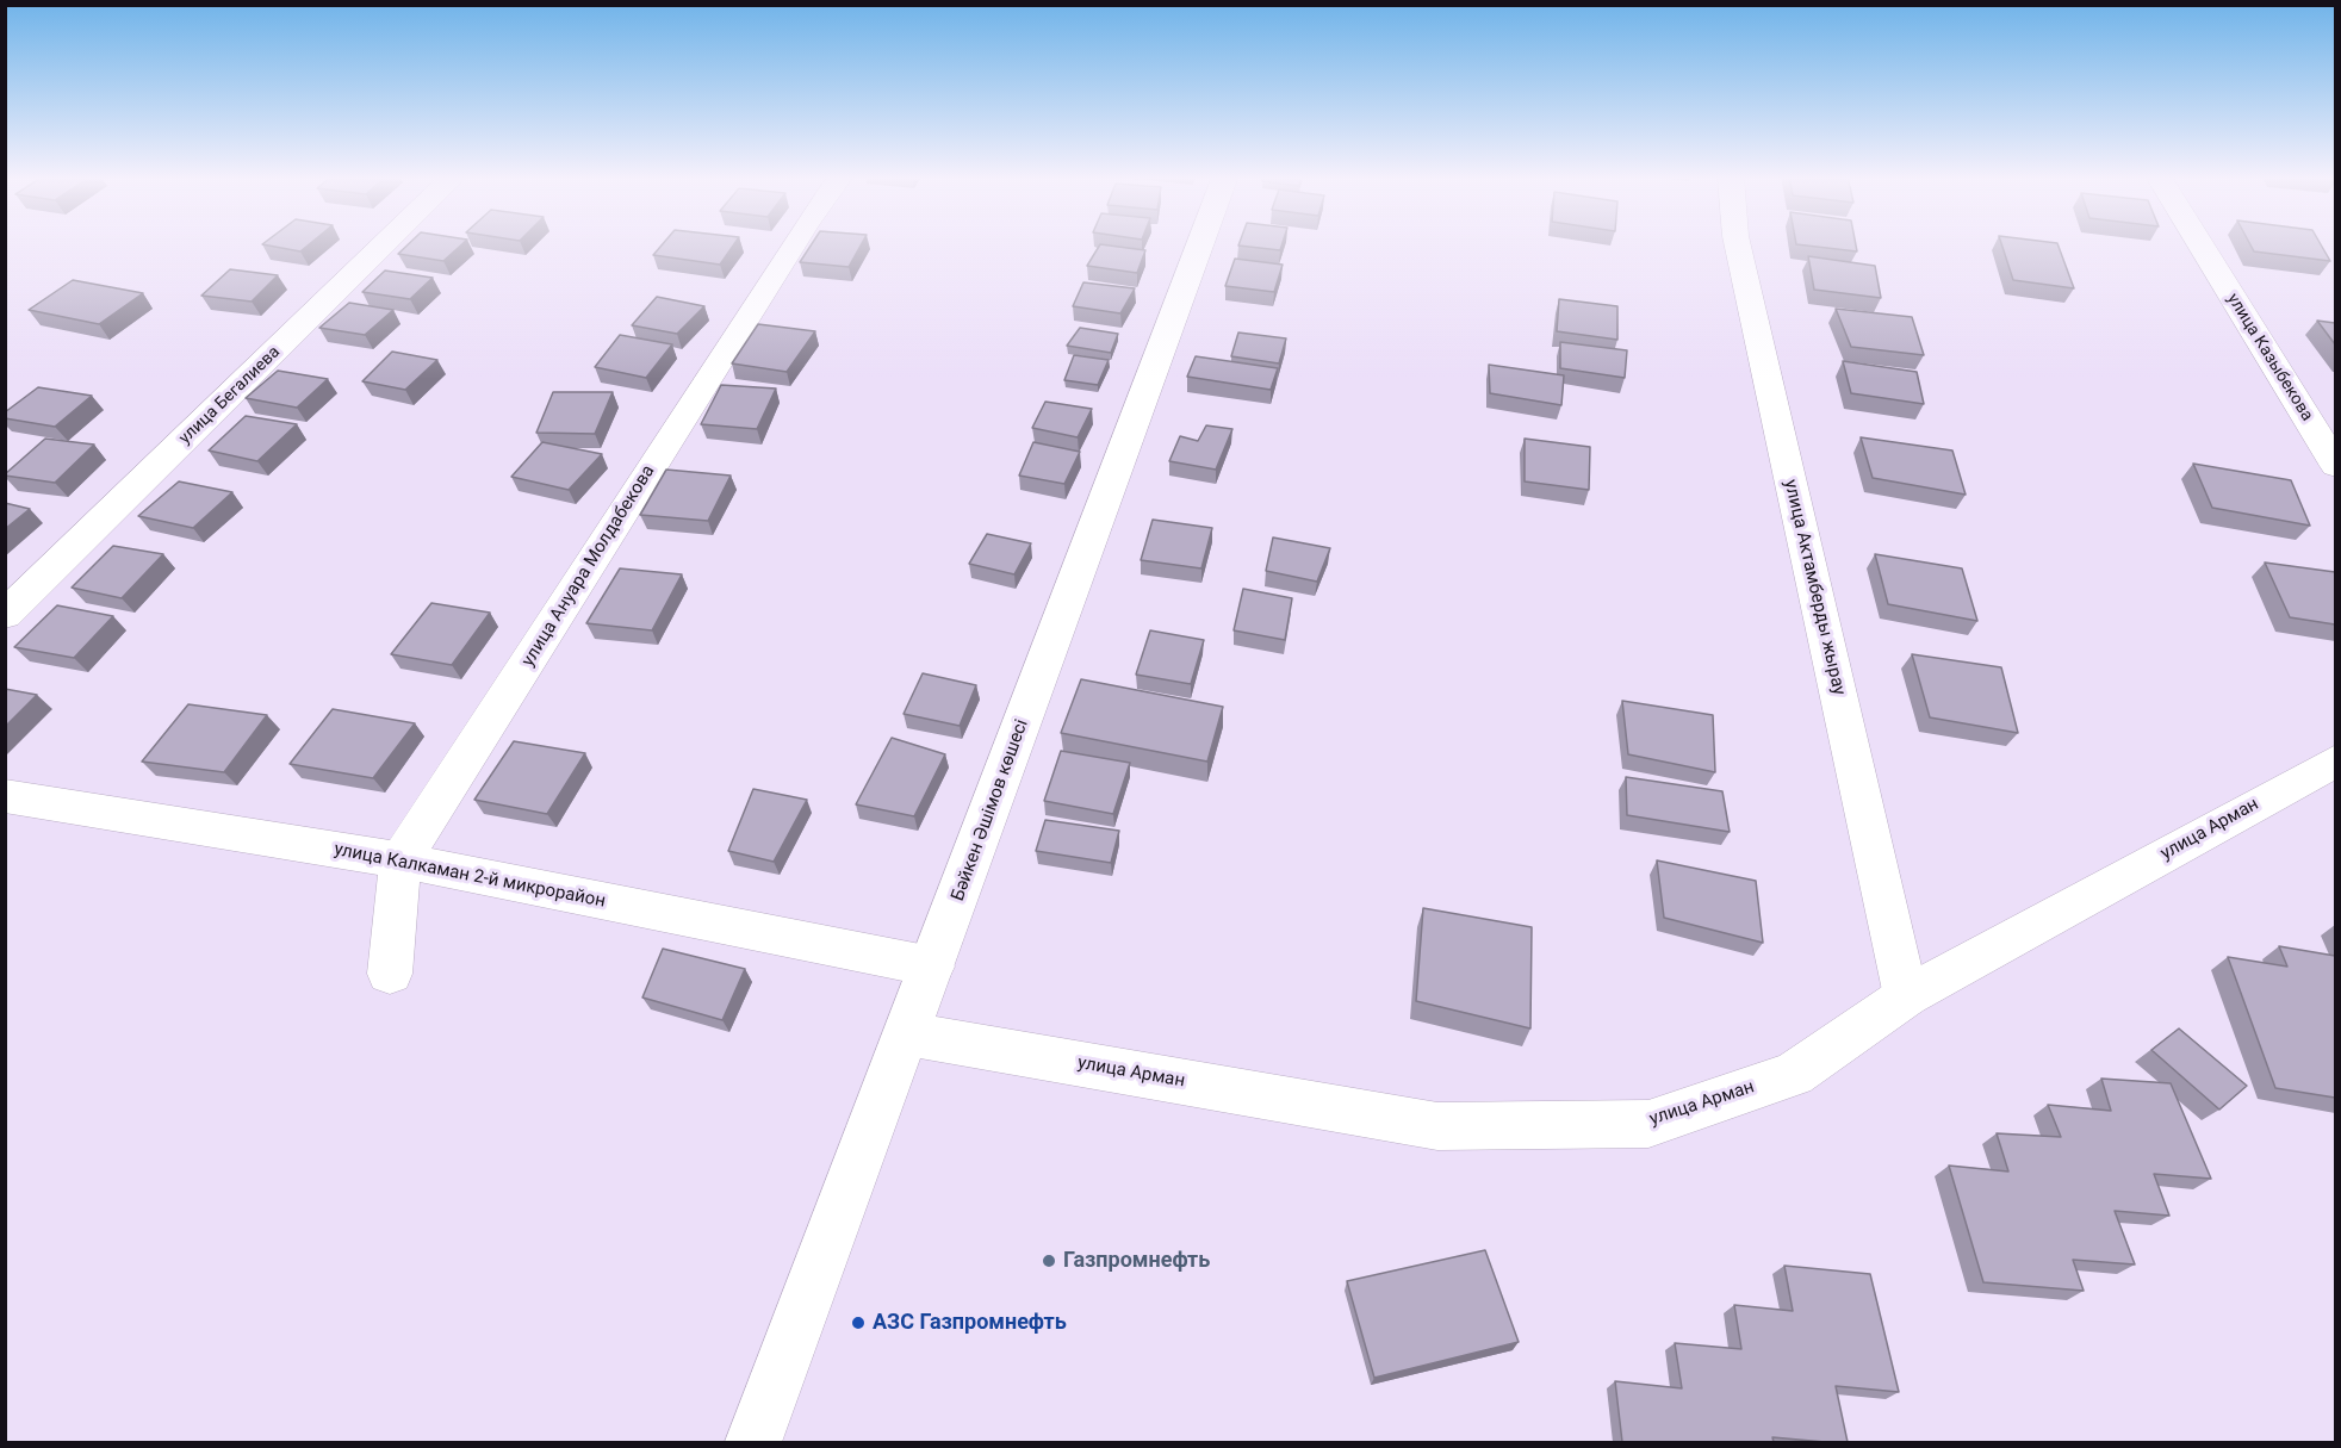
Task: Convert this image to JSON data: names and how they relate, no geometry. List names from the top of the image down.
{
  "streets": {
    "street": [
      "улица Казыбекова",
      "улица Бегалиева",
      "улица Ануара Молдабекова",
      "улица Актамберды жырау",
      "Бәйкен Әшімов көшесі",
      "улица Арман",
      "улица Калкаман 2-й микрорайон"
    ]
  },
  "crossings": [
    ["улица Ануара Молдабекова", "улица Калкаман 2-й микрорайон"],
    ["улица Актамберды жырау", "улица Арман"],
    ["Бәйкен Әшімов көшесі", "улица Арман"],
    ["Бәйкен Әшімов көшесі", "улица Калкаман 2-й микрорайон"]
  ],
  "places": ["Газпромнефть", "АЗС Газпромнефть"]
}
